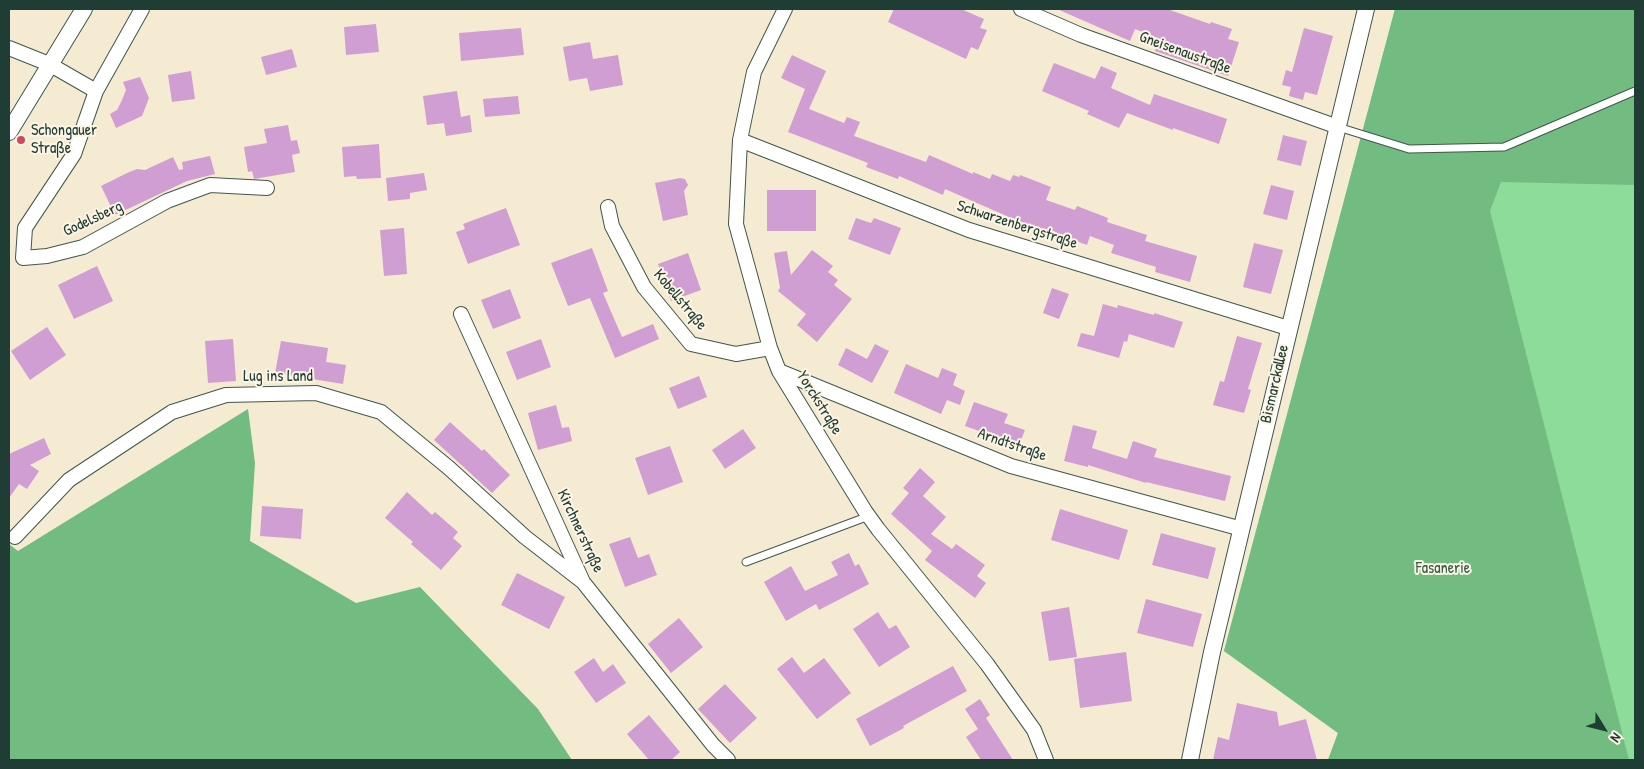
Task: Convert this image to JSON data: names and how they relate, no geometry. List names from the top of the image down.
{
  "streets": {
    "street": [
      "Gneisenaustraße",
      "Godelsberg",
      "Schwarzenbergstraße",
      "Kobellstraße",
      "Lug ins Land",
      "Bismarckallee",
      "Yorckstraße",
      "Arndtstraße",
      "Kirchnerstraße"
    ]
  },
  "crossings": [
    ["Gneisenaustraße", "Bismarckallee"],
    ["Schwarzenbergstraße", "Bismarckallee"],
    ["Schwarzenbergstraße", "Yorckstraße"],
    ["Kobellstraße", "Yorckstraße"],
    ["Lug ins Land", "Kirchnerstraße"],
    ["Bismarckallee", "Arndtstraße"],
    ["Yorckstraße", "Arndtstraße"]
  ],
  "parks": ["Fasanerie"],
  "places": ["Schongauer Straße"],
  "north": "bottom right"
}
